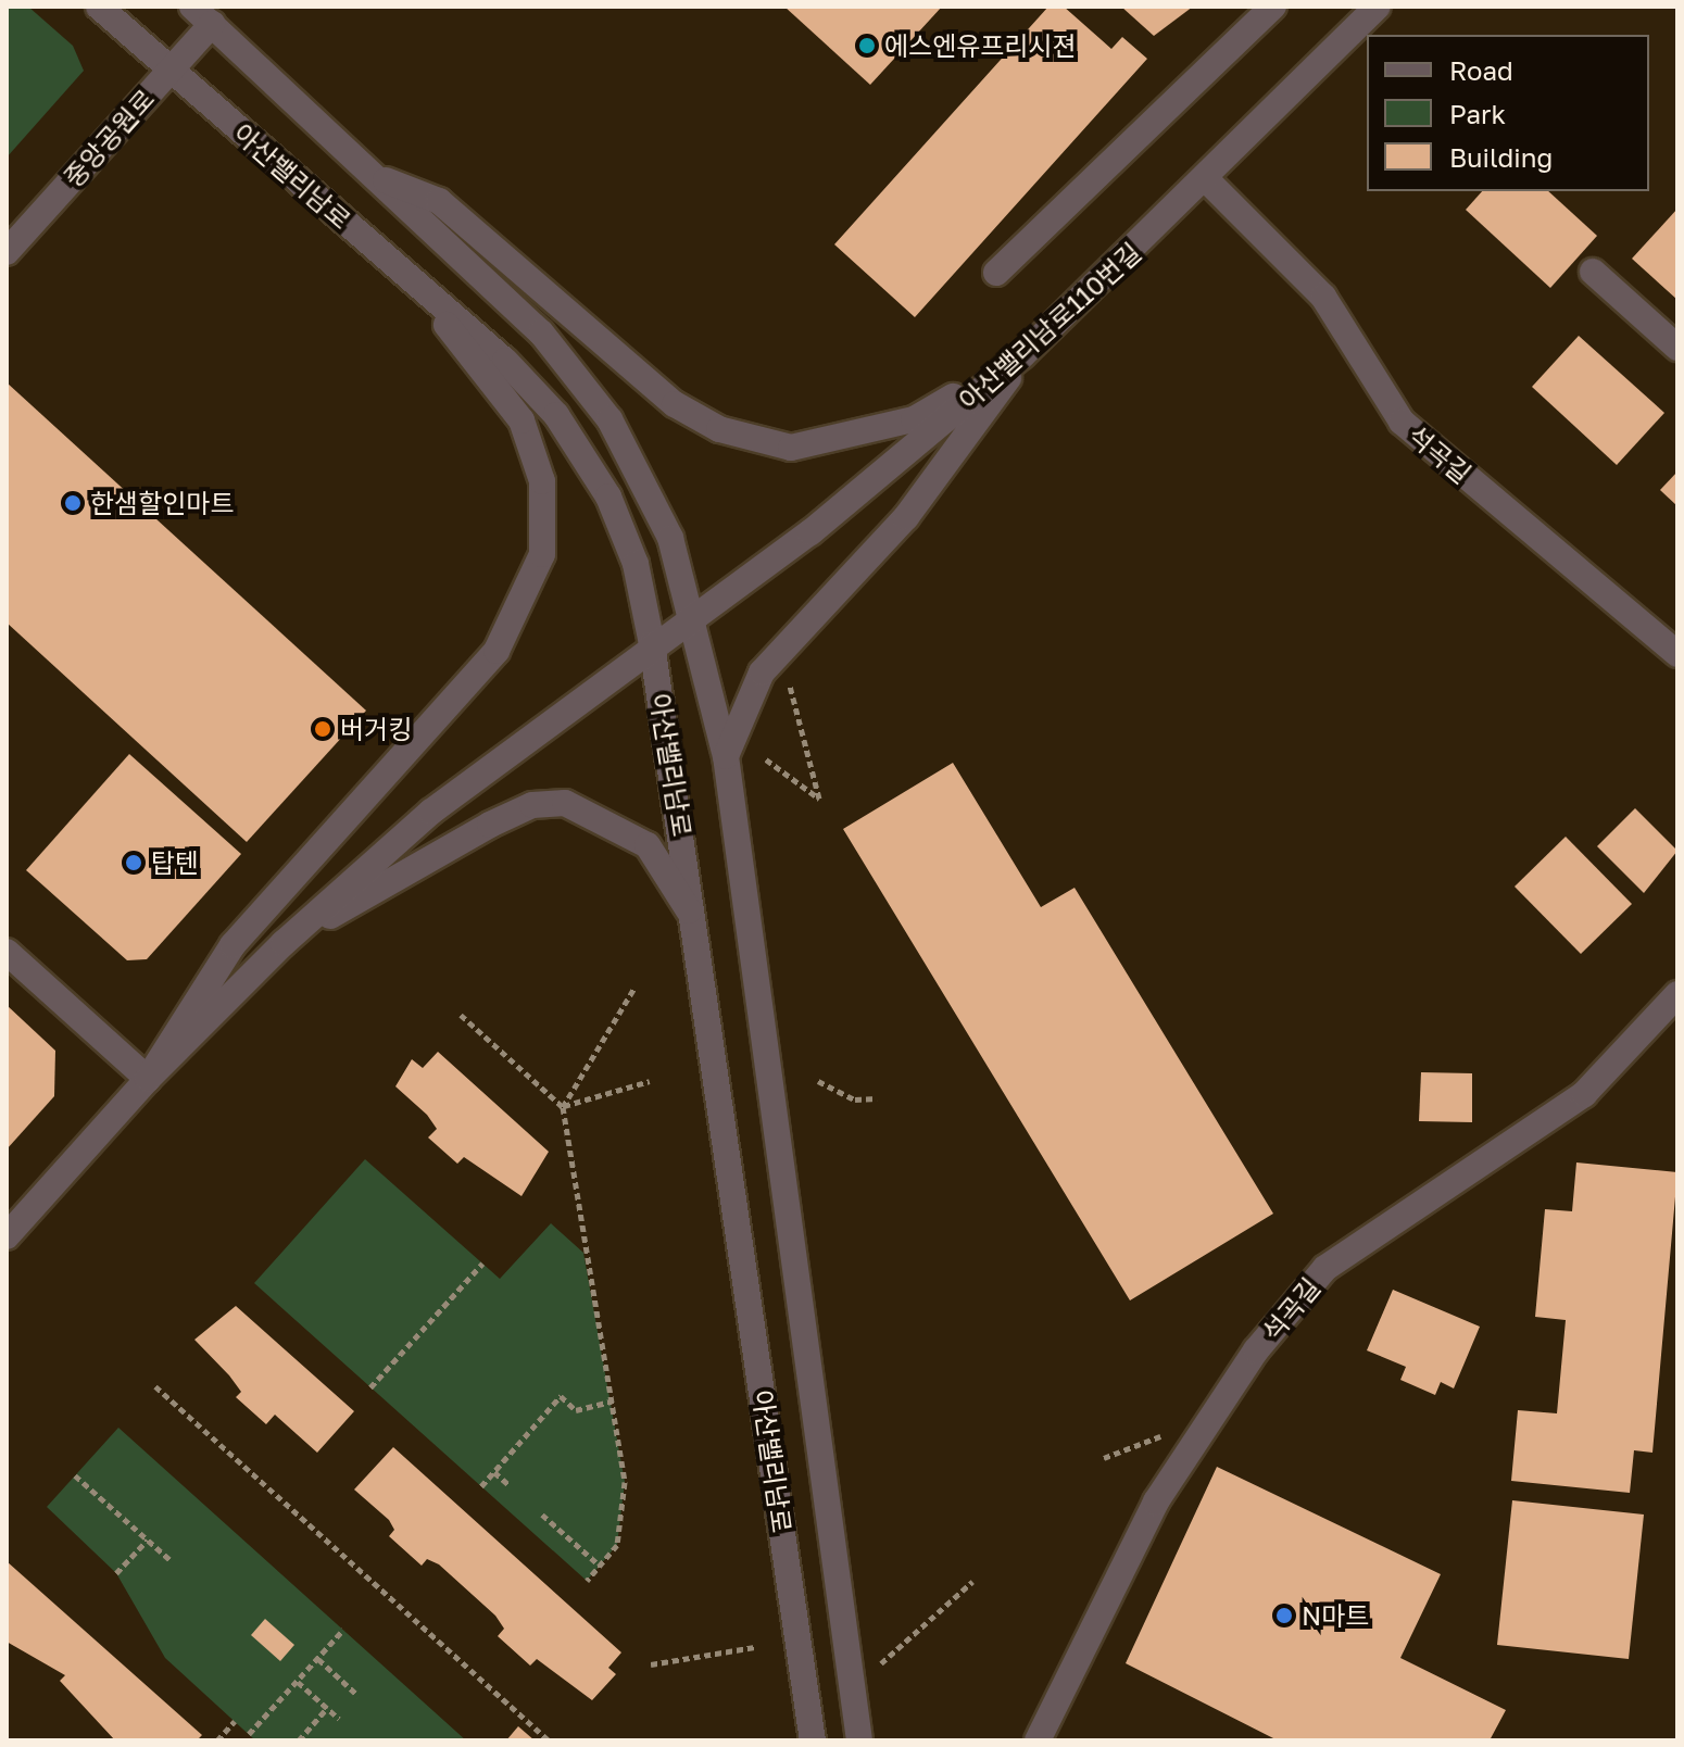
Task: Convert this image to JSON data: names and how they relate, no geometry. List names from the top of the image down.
{
  "streets": {
    "street": [
      "중앙공원로",
      "아산밸리남로",
      "아산밸리남로110번길",
      "석곡길"
    ]
  },
  "crossings": [
    ["중앙공원로", "아산밸리남로"],
    ["아산밸리남로", "아산밸리남로110번길"],
    ["아산밸리남로110번길", "석곡길"]
  ],
  "places": [
    "에스엔유프리시젼",
    "한샘할인마트",
    "버거킹",
    "탑텐",
    "N마트"
  ],
  "legend": ["Road", "Park", "Building"]
}
